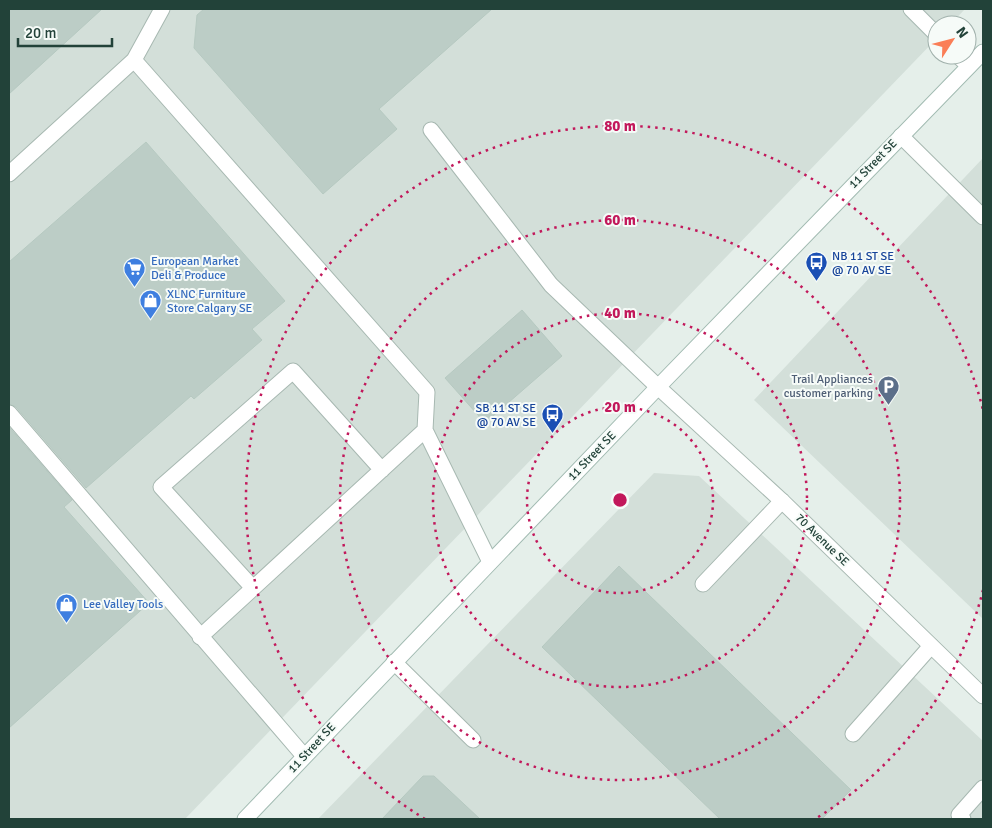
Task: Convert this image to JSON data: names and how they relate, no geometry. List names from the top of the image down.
{
  "streets": {
    "street": ["11 Street SE", "70 Avenue SE"]
  },
  "crossings": [
    ["11 Street SE", "70 Avenue SE"]
  ],
  "places": {
    "bus stop": ["NB 11 ST SE @ 70 AV SE", "SB 11 ST SE @ 70 AV SE"],
    "supermarket": ["European Market Deli & Produce"],
    "shop": ["XLNC Furniture Store Calgary SE", "Lee Valley Tools"],
    "parking": ["Trail Appliances customer parking"]
  },
  "scale_bar": "20 m",
  "north": "top right",
  "rings": [
    "80 m",
    "60 m",
    "40 m",
    "20 m"
  ]
}
